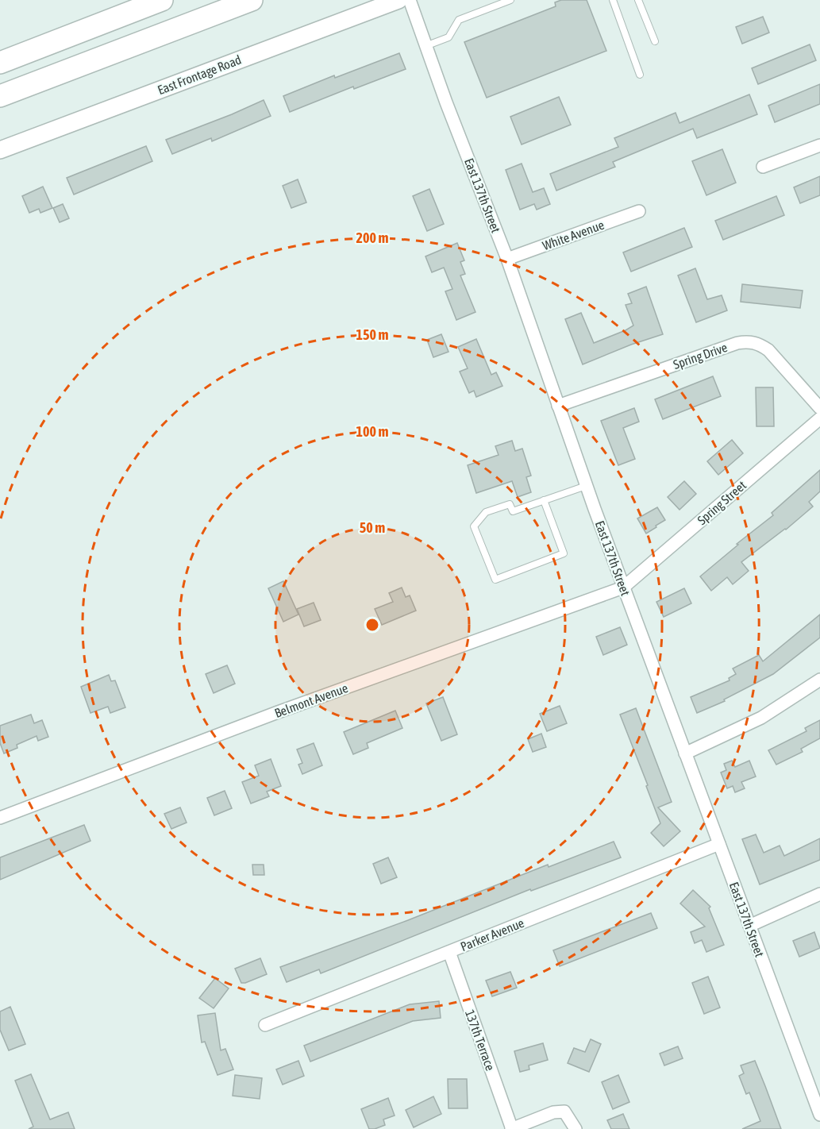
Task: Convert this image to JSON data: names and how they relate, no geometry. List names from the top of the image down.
{
  "streets": {
    "street": [
      "East Frontage Road",
      "East 137th Street",
      "White Avenue",
      "Spring Drive",
      "Spring Street",
      "Belmont Avenue",
      "Parker Avenue",
      "137th Terrace"
    ]
  },
  "crossings": [
    ["East 137th Street", "White Avenue"],
    ["East 137th Street", "Spring Drive"],
    ["East 137th Street", "Spring Street"],
    ["East 137th Street", "Belmont Avenue"],
    ["East 137th Street", "Parker Avenue"],
    ["Spring Street", "Belmont Avenue"],
    ["Parker Avenue", "137th Terrace"]
  ],
  "rings": [
    "200 m",
    "150 m",
    "100 m",
    "50 m"
  ]
}
